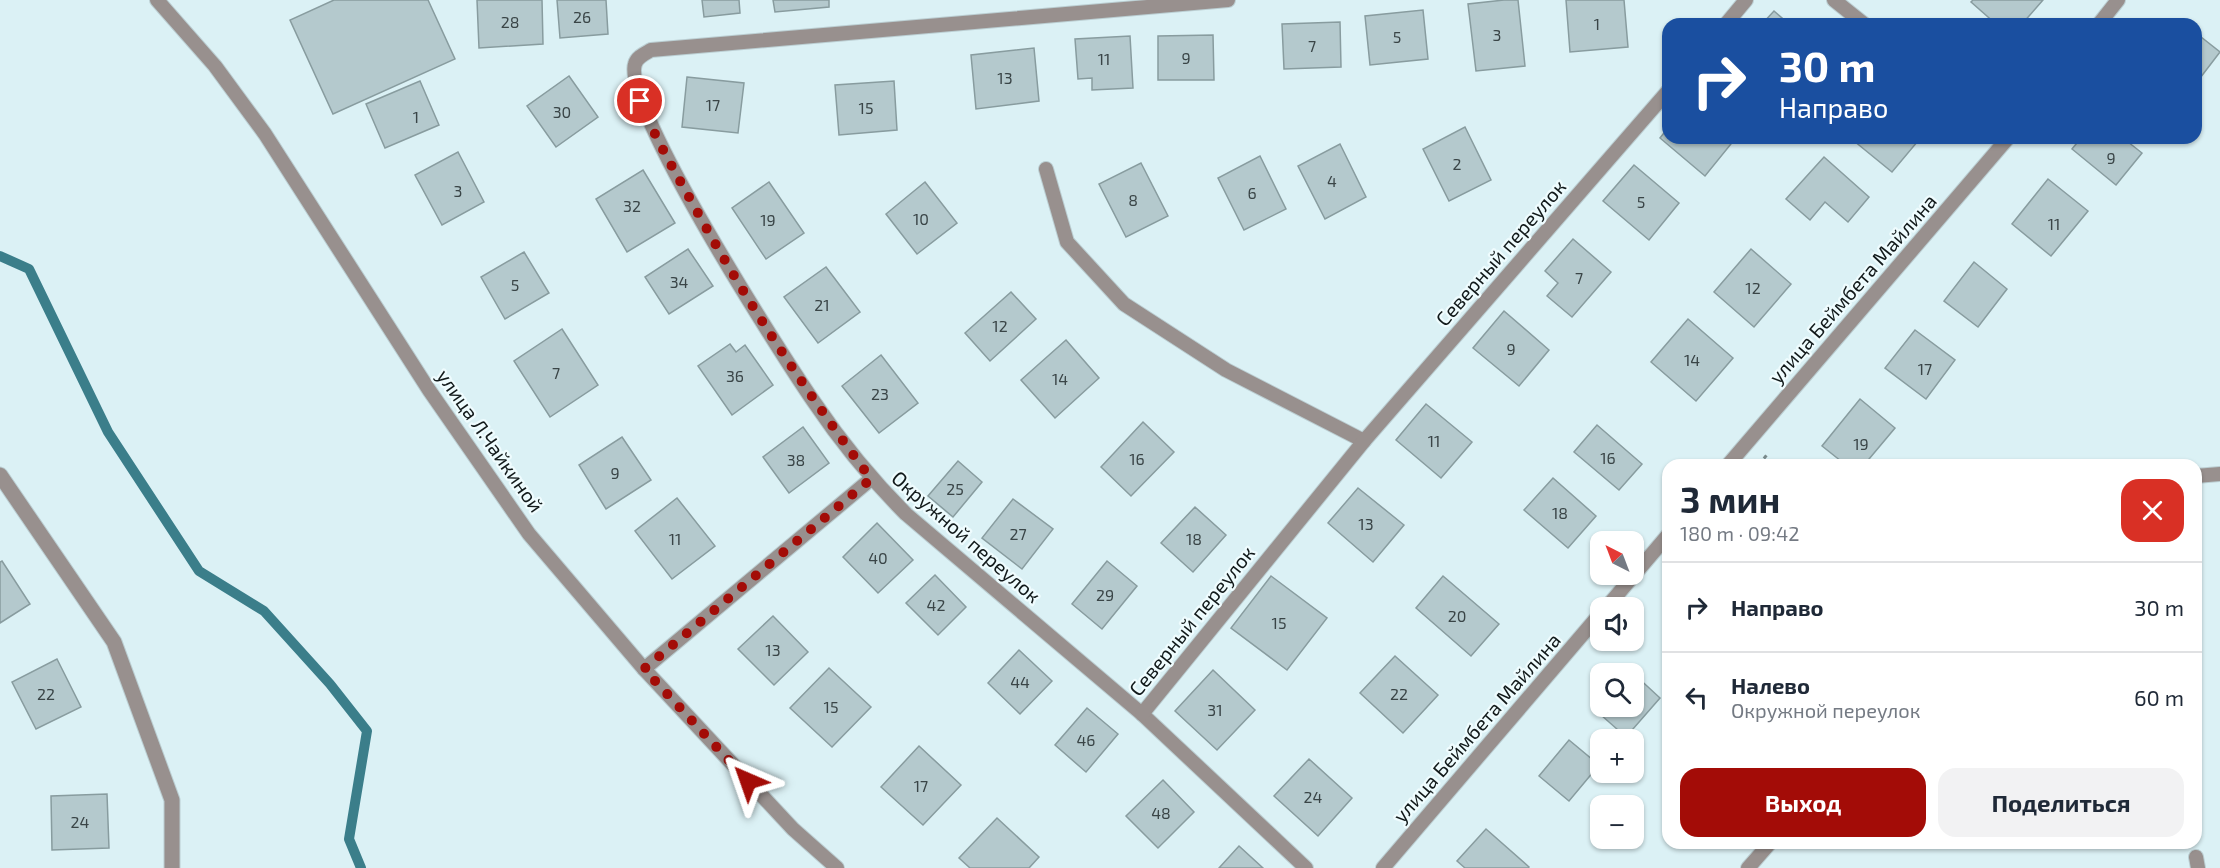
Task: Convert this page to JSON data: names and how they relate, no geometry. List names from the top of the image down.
{
  "streets": {
    "lane": [
      "Северный переулок",
      "улица Беймбета Майлина",
      "улица Л.Чайкиной",
      "Окружной переулок"
    ]
  },
  "crossings": [
    ["Северный переулок", "Окружной переулок"]
  ],
  "house_numbers": [
    "26",
    "28",
    "1",
    "3",
    "5",
    "7",
    "9",
    "11",
    "13",
    "17",
    "15",
    "30",
    "1",
    "9",
    "2",
    "4",
    "3",
    "6",
    "8",
    "5",
    "32",
    "10",
    "19",
    "11",
    "7",
    "34",
    "5",
    "12",
    "21",
    "12",
    "9",
    "14",
    "17",
    "7",
    "36",
    "14",
    "23",
    "11",
    "19",
    "16",
    "16",
    "38",
    "9",
    "25",
    "18",
    "13",
    "27",
    "11",
    "18",
    "40",
    "29",
    "42",
    "20",
    "15",
    "13",
    "44",
    "22",
    "22",
    "15",
    "31",
    "46",
    "17",
    "24",
    "48",
    "24"
  ],
  "north": "top left",
  "page": {
    "turn": ["30 m", "Направо"],
    "heading": ["3 мин", "180 m · 09:42"],
    "map_buttons": ["+", "−"],
    "list": [
      {
        "name": "Направо",
        "value": "30 m"
      },
      {
        "name": "Налево",
        "note": "Окружной переулок",
        "value": "60 m"
      }
    ],
    "buttons": ["Выход", "Поделиться"]
  }
}
